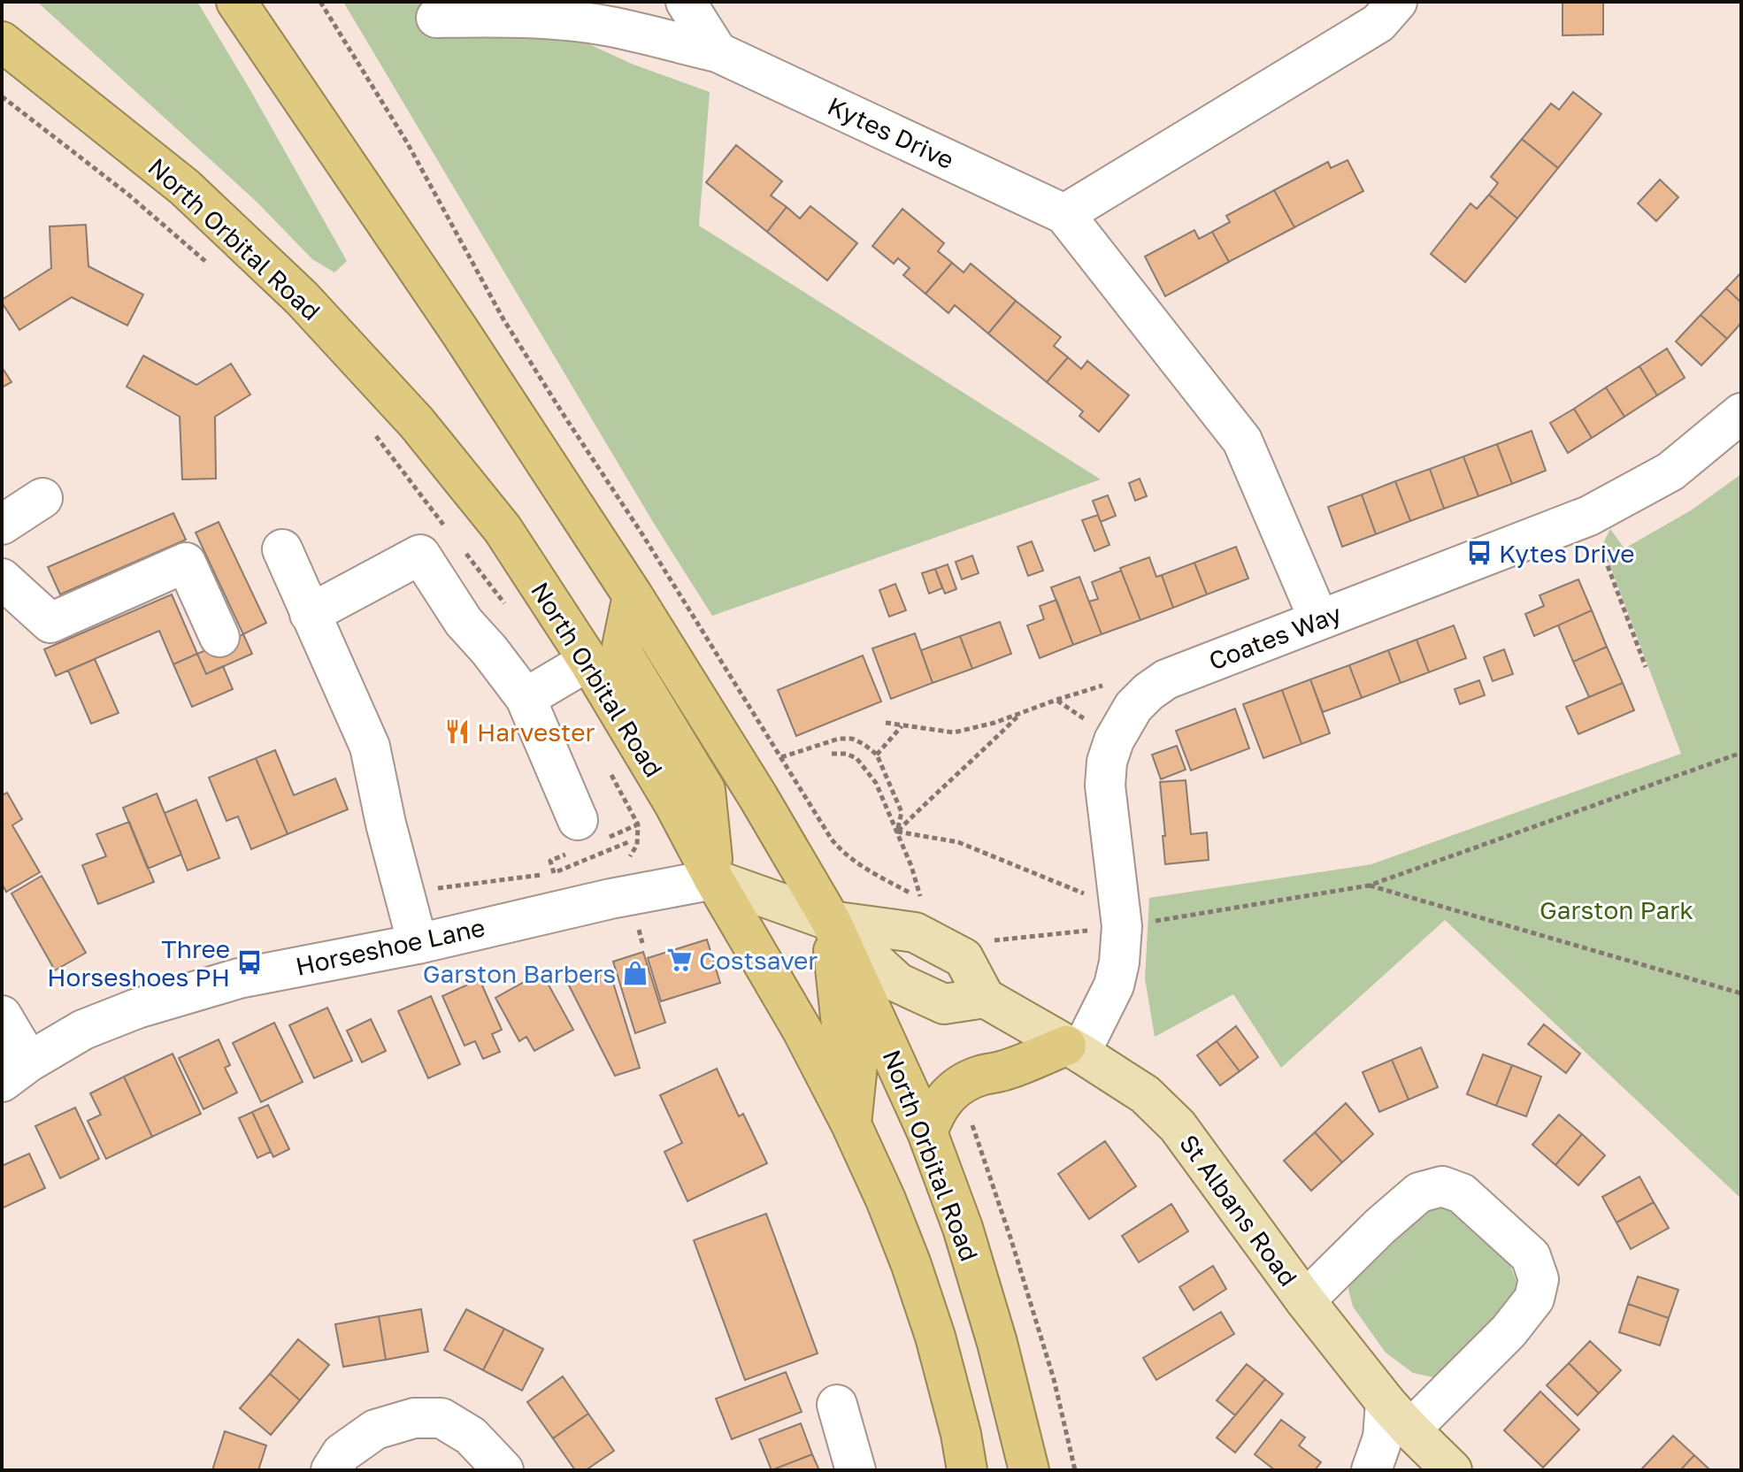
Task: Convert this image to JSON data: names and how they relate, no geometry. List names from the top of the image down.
{
  "streets": {
    "highway": ["North Orbital Road"],
    "main road": ["St Albans Road"],
    "street": ["Kytes Drive", "Coates Way", "Horseshoe Lane"]
  },
  "crossings": [
    ["Kytes Drive", "Coates Way"],
    ["North Orbital Road", "Horseshoe Lane"],
    ["Coates Way", "St Albans Road"]
  ],
  "parks": ["Garston Park"],
  "places": {
    "bus stop": ["Kytes Drive", "Three Horseshoes PH"],
    "restaurant": ["Harvester"],
    "supermarket": ["Costsaver"],
    "shop": ["Garston Barbers"]
  }
}
